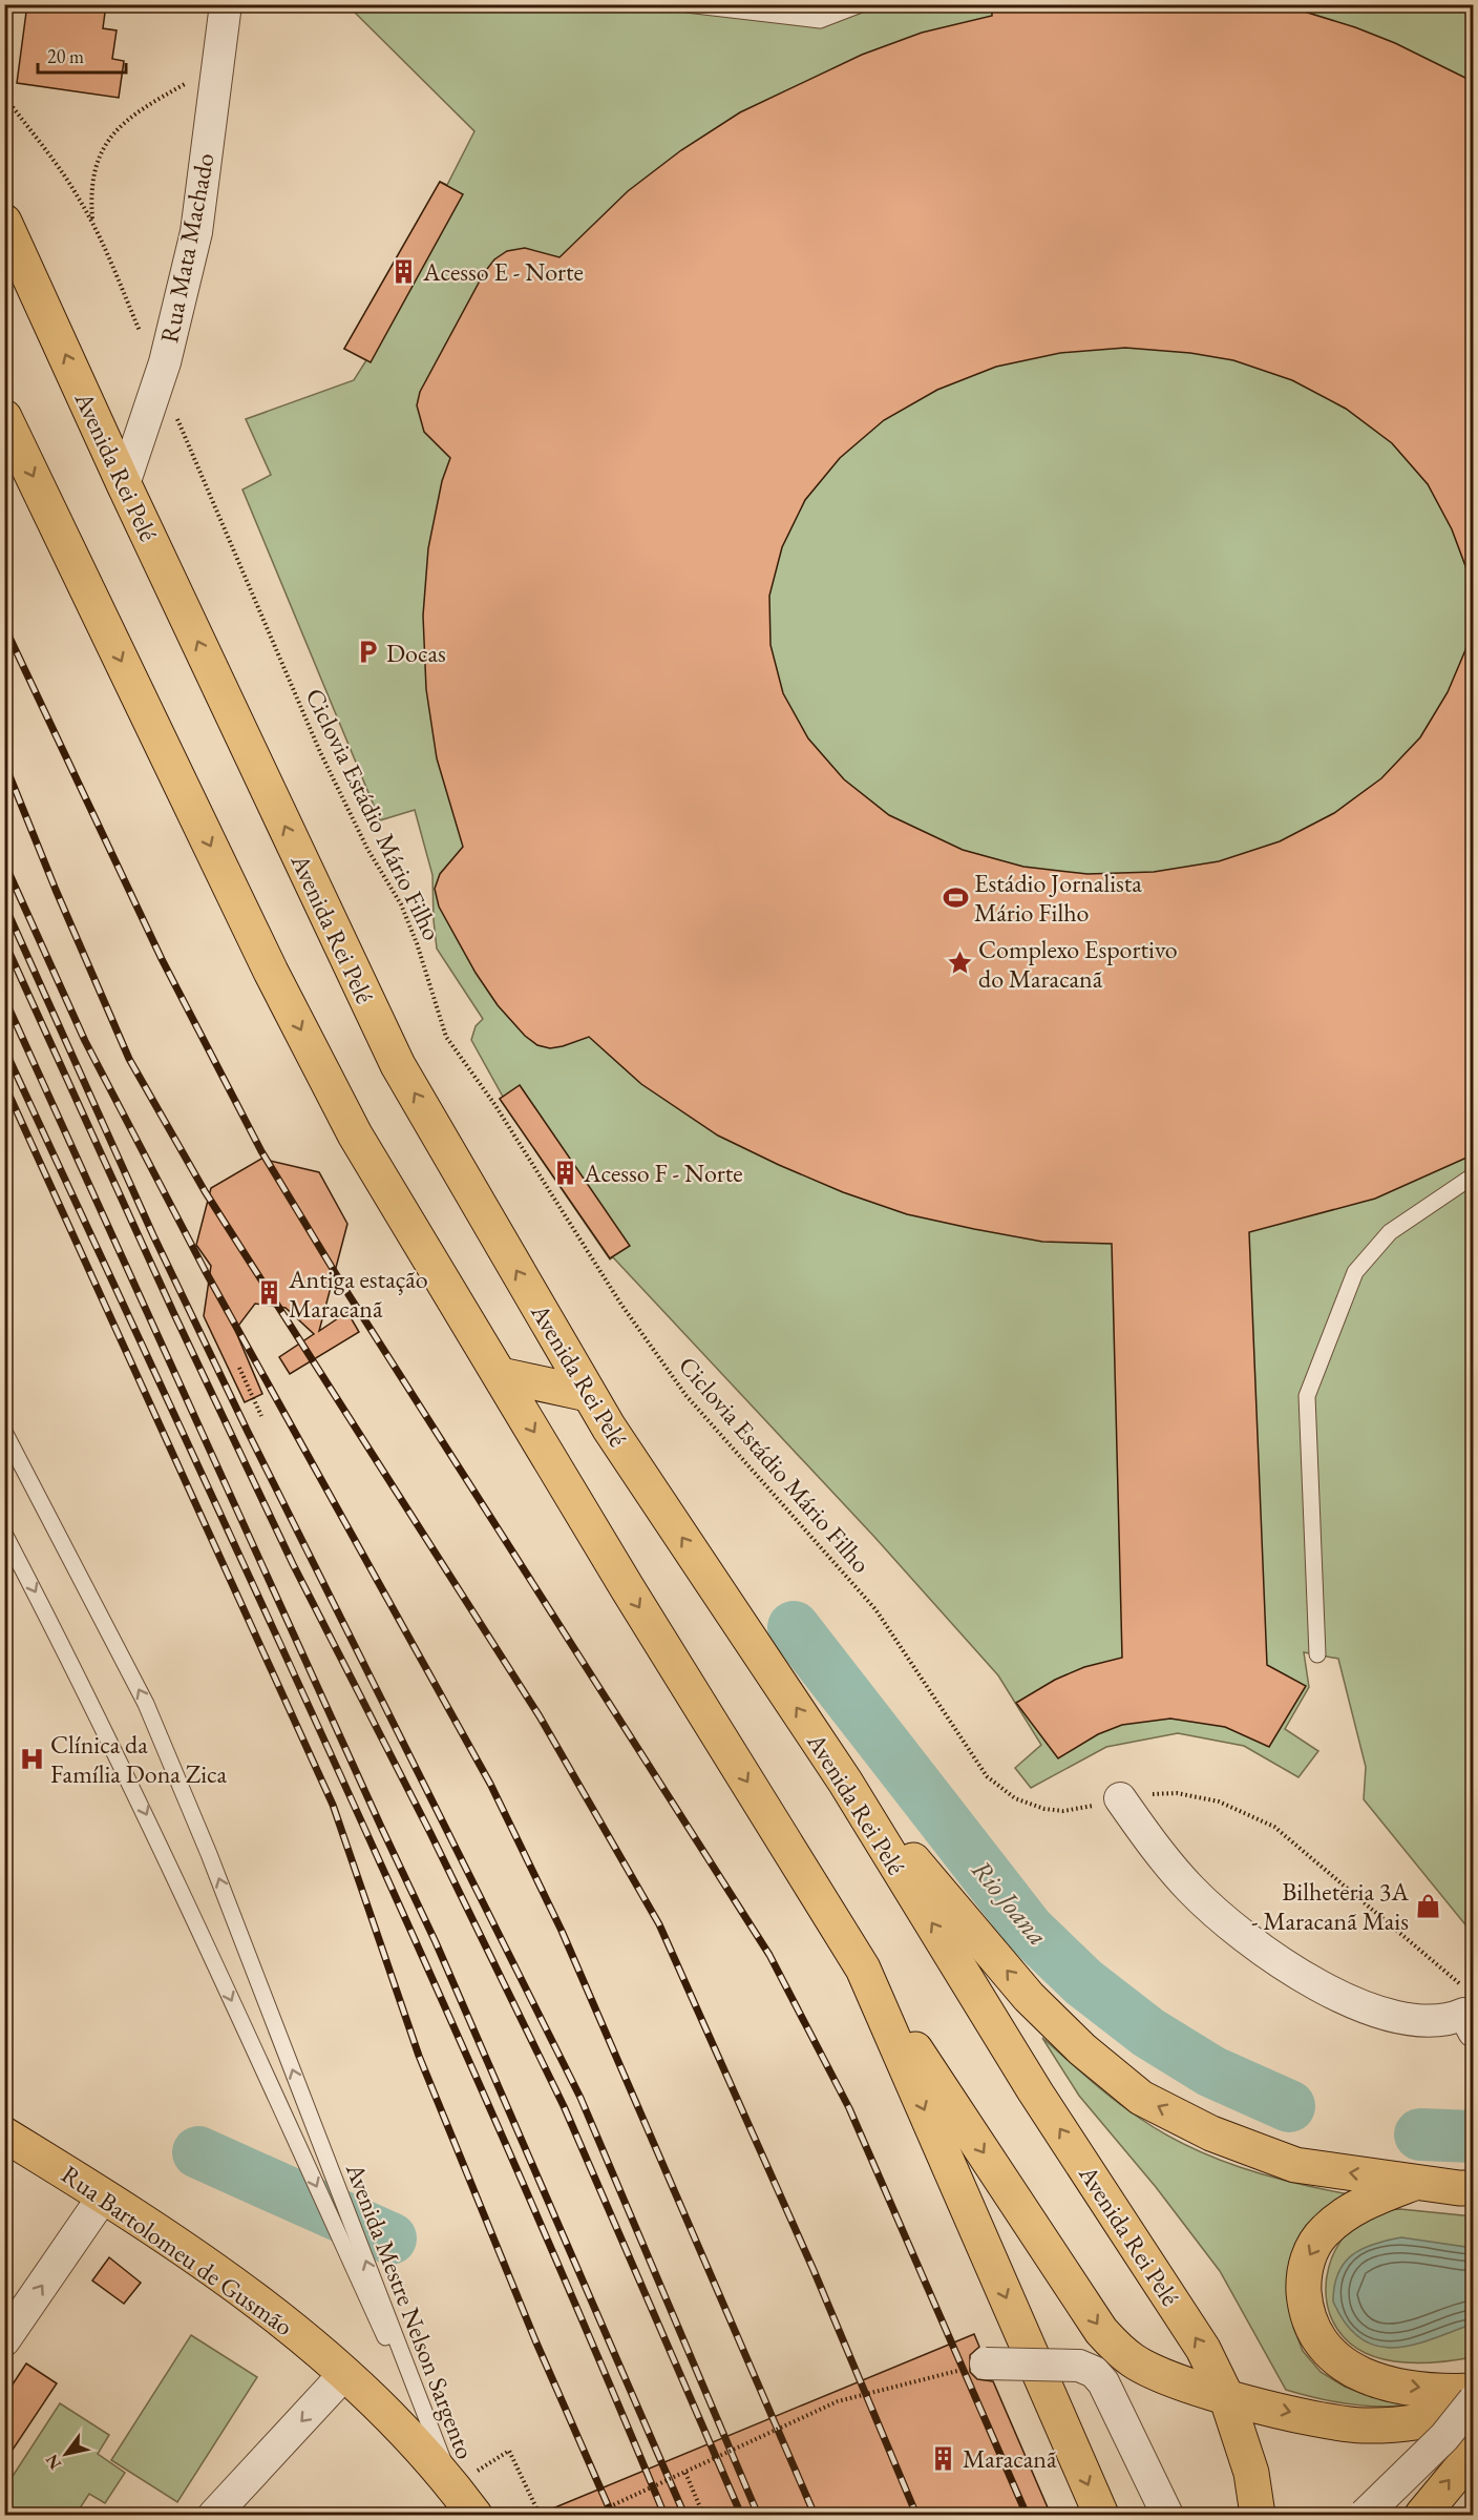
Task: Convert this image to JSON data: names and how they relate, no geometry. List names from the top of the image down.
{
  "streets": {
    "main road": ["Avenida Rei Pelé", "Rua Bartolomeu de Gusmão"],
    "street": ["Rua Mata Machado"],
    "lane": ["Avenida Mestre Nelson Sargento"],
    "path": ["Ciclovia Estádio Mário Filho"]
  },
  "crossings": [
    ["Rua Mata Machado", "Avenida Rei Pelé"],
    ["Rua Mata Machado", "Ciclovia Estádio Mário Filho"],
    ["Rua Bartolomeu de Gusmão", "Avenida Mestre Nelson Sargento"]
  ],
  "water": ["Rio Joana"],
  "places": {
    "building": [
      "Acesso E - Norte",
      "Acesso F - Norte",
      "Antiga estação Maracanã",
      "Maracanã"
    ],
    "parking": ["Docas"],
    "sports": ["Estádio Jornalista Mário Filho"],
    "place": ["Complexo Esportivo do Maracanã"],
    "hospital": ["Clínica da Família Dona Zica"],
    "shop": ["Bilheteria 3A - Maracanã Mais"]
  },
  "scale_bar": "20 m",
  "north": "bottom left"
}
